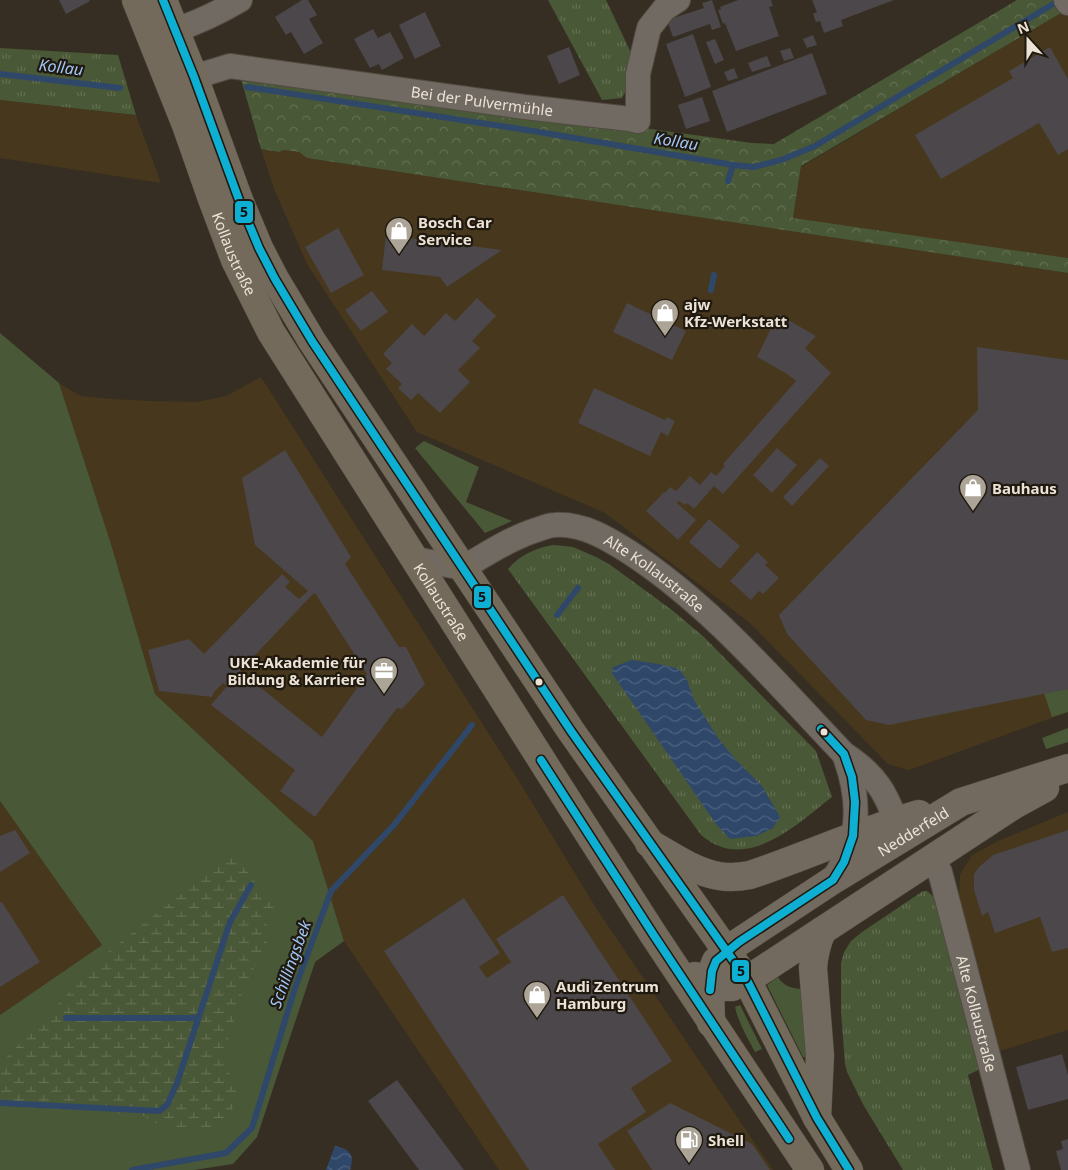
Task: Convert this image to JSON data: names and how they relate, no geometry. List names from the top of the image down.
{
  "streets": {
    "main road": ["Kollaustraße", "Alte Kollaustraße", "Nedderfeld"],
    "street": ["Bei der Pulvermühle"]
  },
  "crossings": [
    ["Bei der Pulvermühle", "Kollaustraße"],
    ["Kollaustraße", "Alte Kollaustraße"],
    ["Kollaustraße", "Nedderfeld"],
    ["Alte Kollaustraße", "Nedderfeld"]
  ],
  "water": ["Kollau", "Schillingsbek"],
  "places": {
    "shop": [
      "Bosch Car Service",
      "ajw Kfz-Werkstatt",
      "Bauhaus",
      "Audi Zentrum Hamburg"
    ],
    "office": ["UKE-Akademie für Bildung & Karriere"],
    "fuel station": ["Shell"]
  },
  "lines": ["transit line 5"],
  "north": "top"
}
